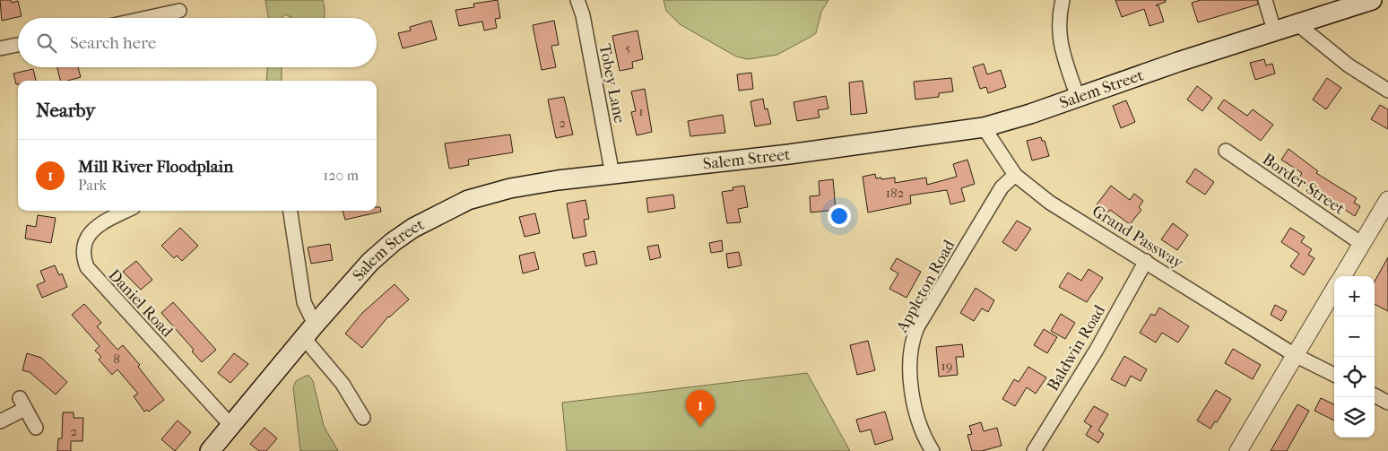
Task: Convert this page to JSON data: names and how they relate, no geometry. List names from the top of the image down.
{
  "streets": {
    "main road": ["Salem Street"],
    "street": [
      "Tobey Lane",
      "Border Street",
      "Grand Passway",
      "Appleton Road",
      "Daniel Road",
      "Baldwin Road"
    ]
  },
  "crossings": [
    ["Tobey Lane", "Salem Street"],
    ["Salem Street", "Grand Passway"],
    ["Salem Street", "Daniel Road"],
    ["Grand Passway", "Appleton Road"],
    ["Grand Passway", "Baldwin Road"]
  ],
  "house_numbers": [
    "5",
    "1",
    "2",
    "182",
    "8",
    "19",
    "2"
  ],
  "page": {
    "search": "Search here",
    "heading": "Nearby",
    "list": [
      {
        "mark": "1",
        "name": "Mill River Floodplain",
        "note": "Park",
        "value": "120 m"
      }
    ],
    "map_buttons": ["+", "−"],
    "pins": "1"
  }
}
